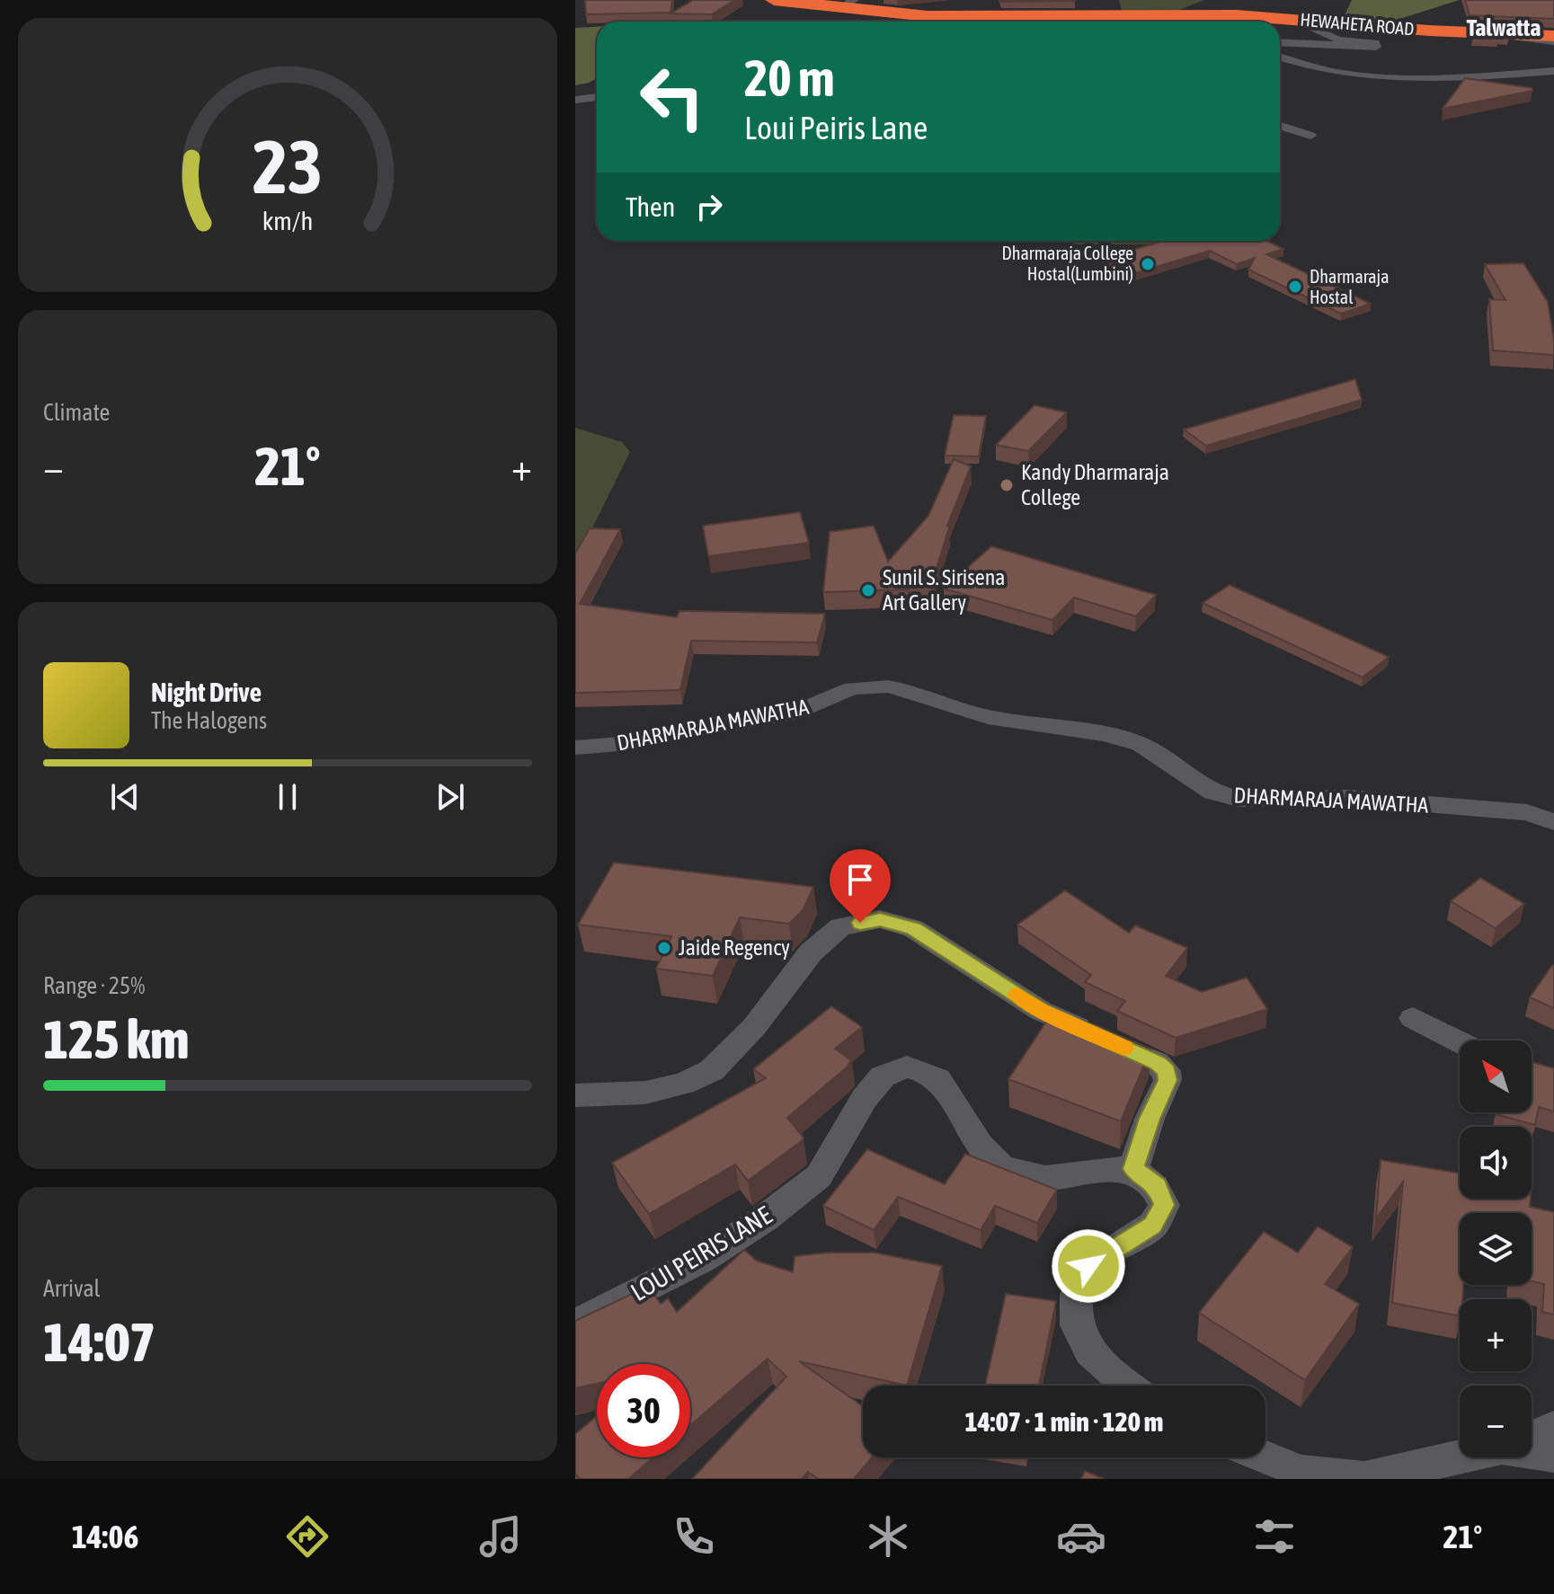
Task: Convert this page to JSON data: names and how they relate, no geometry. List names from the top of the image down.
{
  "streets": {
    "highway": ["HEWAHETA ROAD"],
    "street": ["DHARMARAJA MAWATHA", "LOUI PEIRIS LANE"]
  },
  "districts": ["Talwatta"],
  "places": [
    "Dharmaraja College Hostal(Lumbini)",
    "Dharmaraja Hostal",
    "Kandy Dharmaraja College",
    "Sunil S. Sirisena Art Gallery",
    "Jaide Regency"
  ],
  "north": "top left",
  "page": {
    "turn": ["20 m", "Loui Peiris Lane"],
    "then": "Then",
    "tile": [
      "Climate",
      ["Range · 25%", "125 km"],
      ["Arrival", "14:07"]
    ],
    "heat": ["−", "21°", "+"],
    "song": ["Night Drive", "The Halogens"],
    "map_buttons": ["+", "−"],
    "limit": "30",
    "trip": "14:07 · 1 min · 120 m",
    "tabs": ["14:06", "21°"],
    "gauge": ["23", "km/h"]
  }
}
